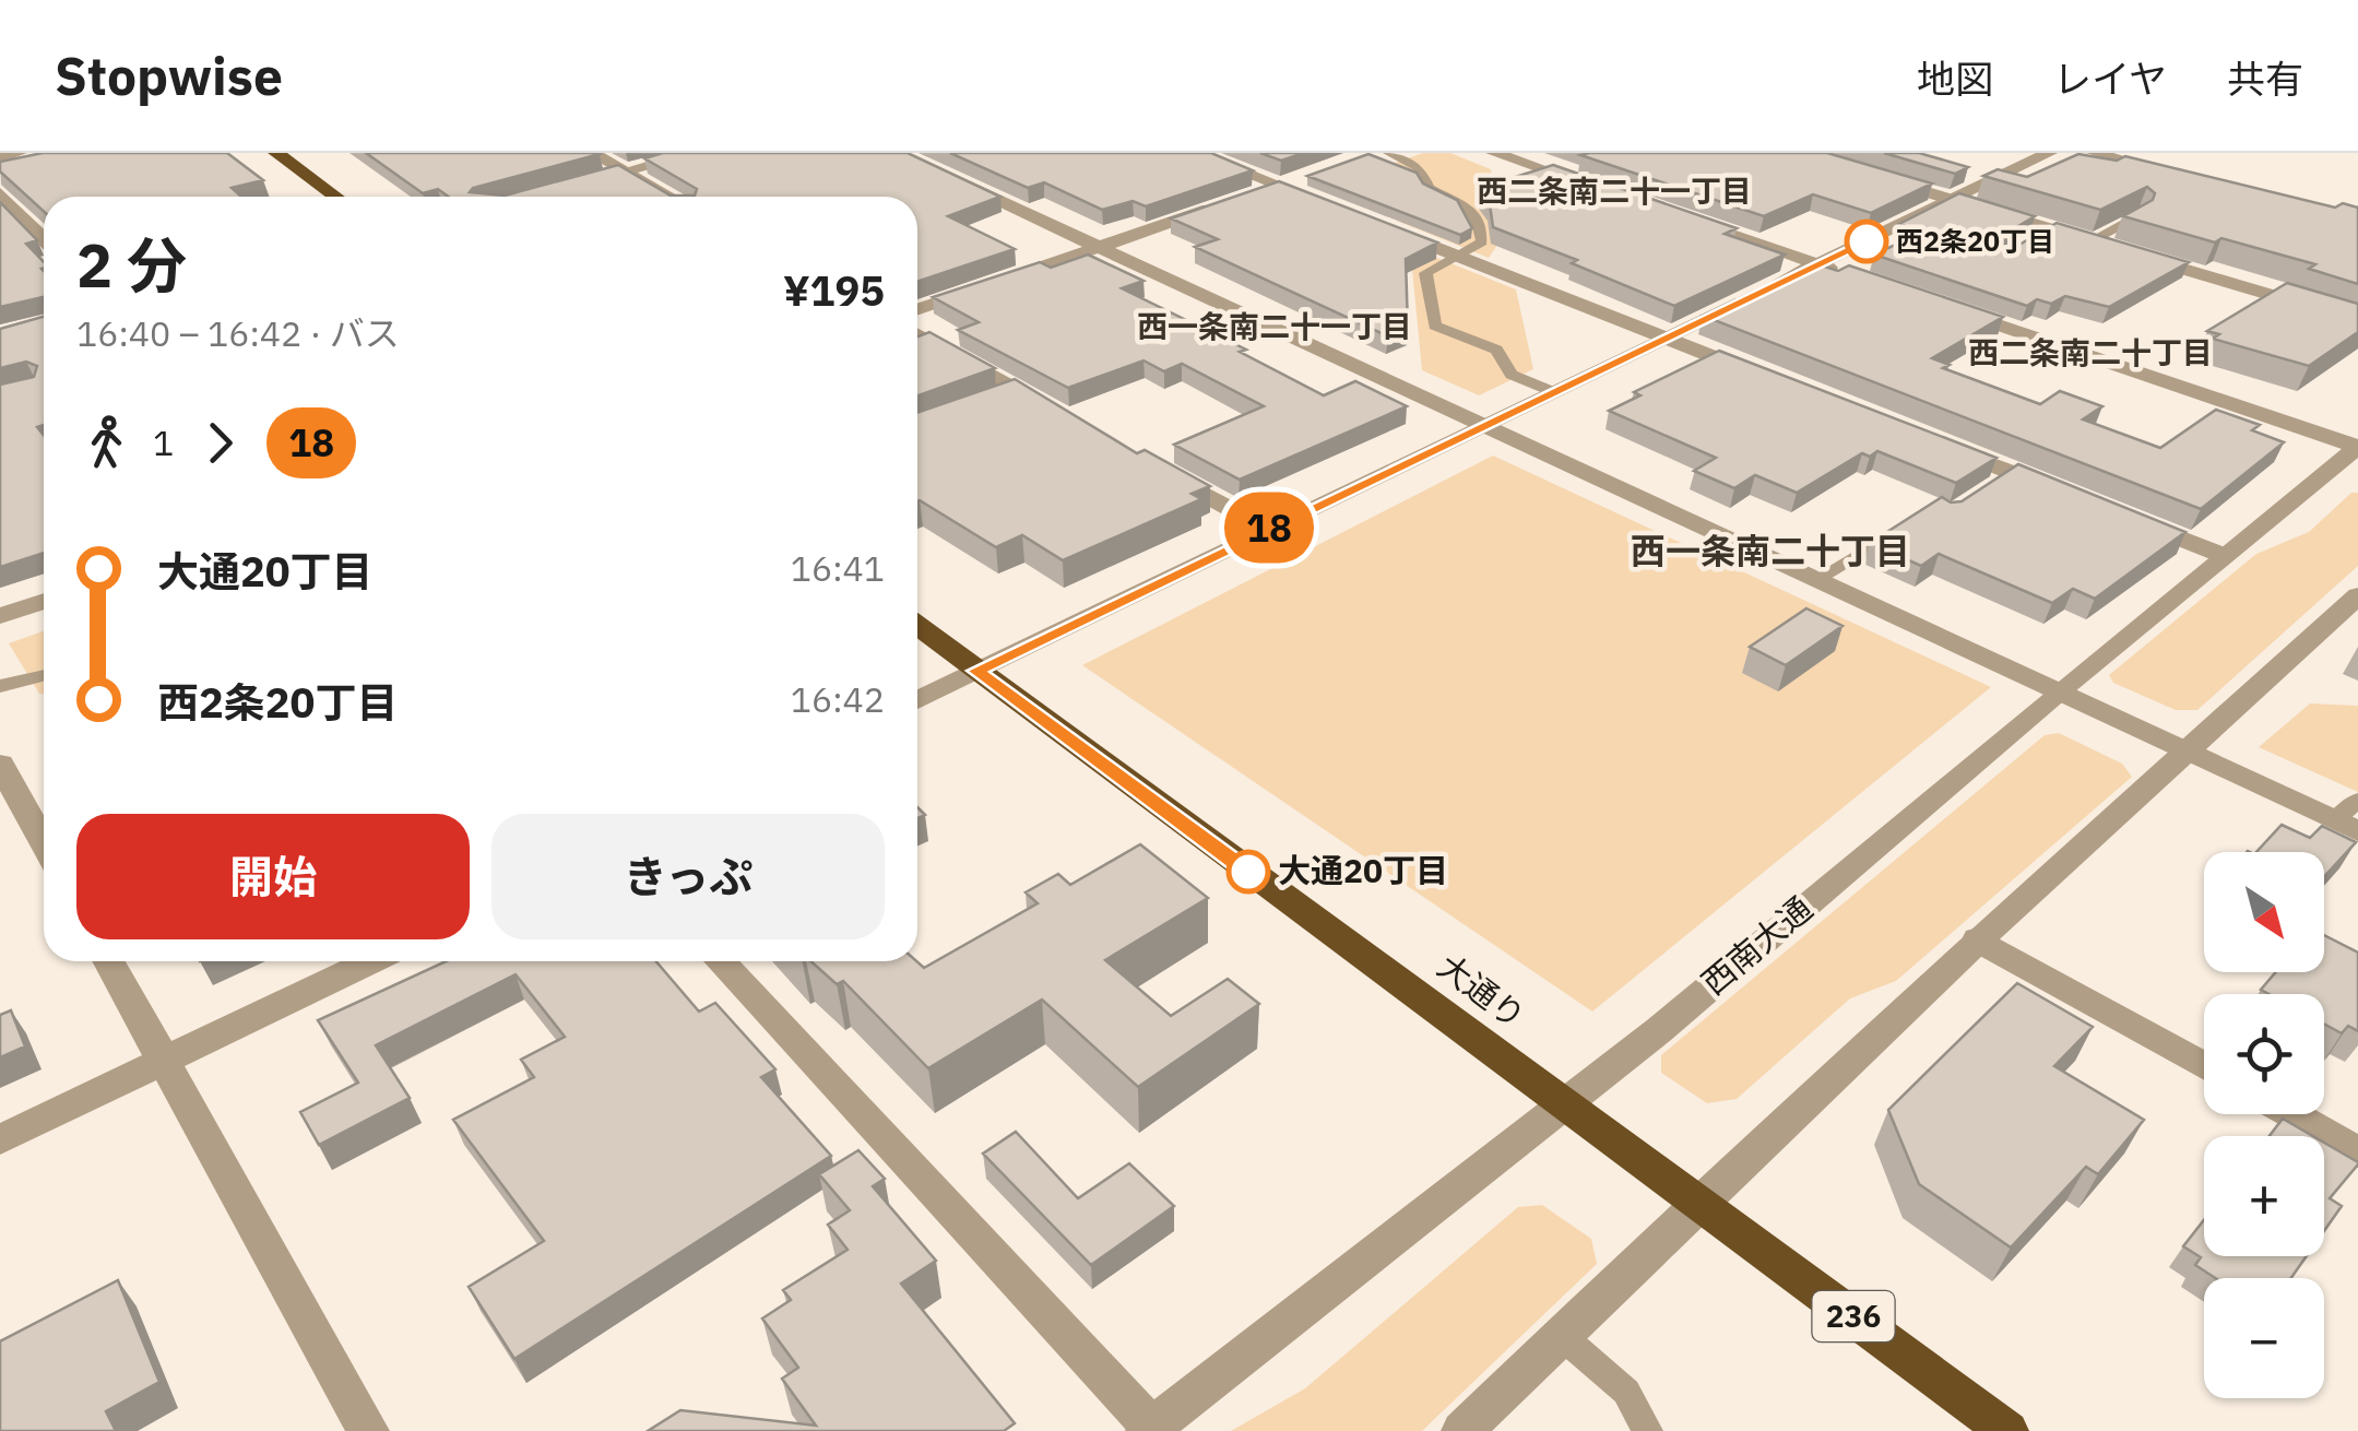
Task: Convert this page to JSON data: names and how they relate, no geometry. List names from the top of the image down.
{
  "streets": {
    "highway": ["大通り", "236"],
    "street": ["西南大通"]
  },
  "crossings": [
    ["西南大通", "大通り"]
  ],
  "districts": [
    "西二条南二十一丁目",
    "西一条南二十一丁目",
    "西二条南二十丁目",
    "西一条南二十丁目"
  ],
  "places": ["西2条20丁目", "大通20丁目"],
  "lines": ["bus line 18"],
  "north": "bottom right",
  "page": {
    "header": "Stopwise",
    "nav": ["地図", "レイヤ", "共有"],
    "on_map": "18",
    "heading": ["2 分", "16:40 – 16:42 · バス", "¥195"],
    "legs": ["1", "18"],
    "list": [
      {
        "name": "大通20丁目",
        "value": "16:41"
      },
      {
        "name": "西2条20丁目",
        "value": "16:42"
      }
    ],
    "buttons": ["開始", "きっぷ"],
    "map_buttons": ["+", "−"]
  }
}
